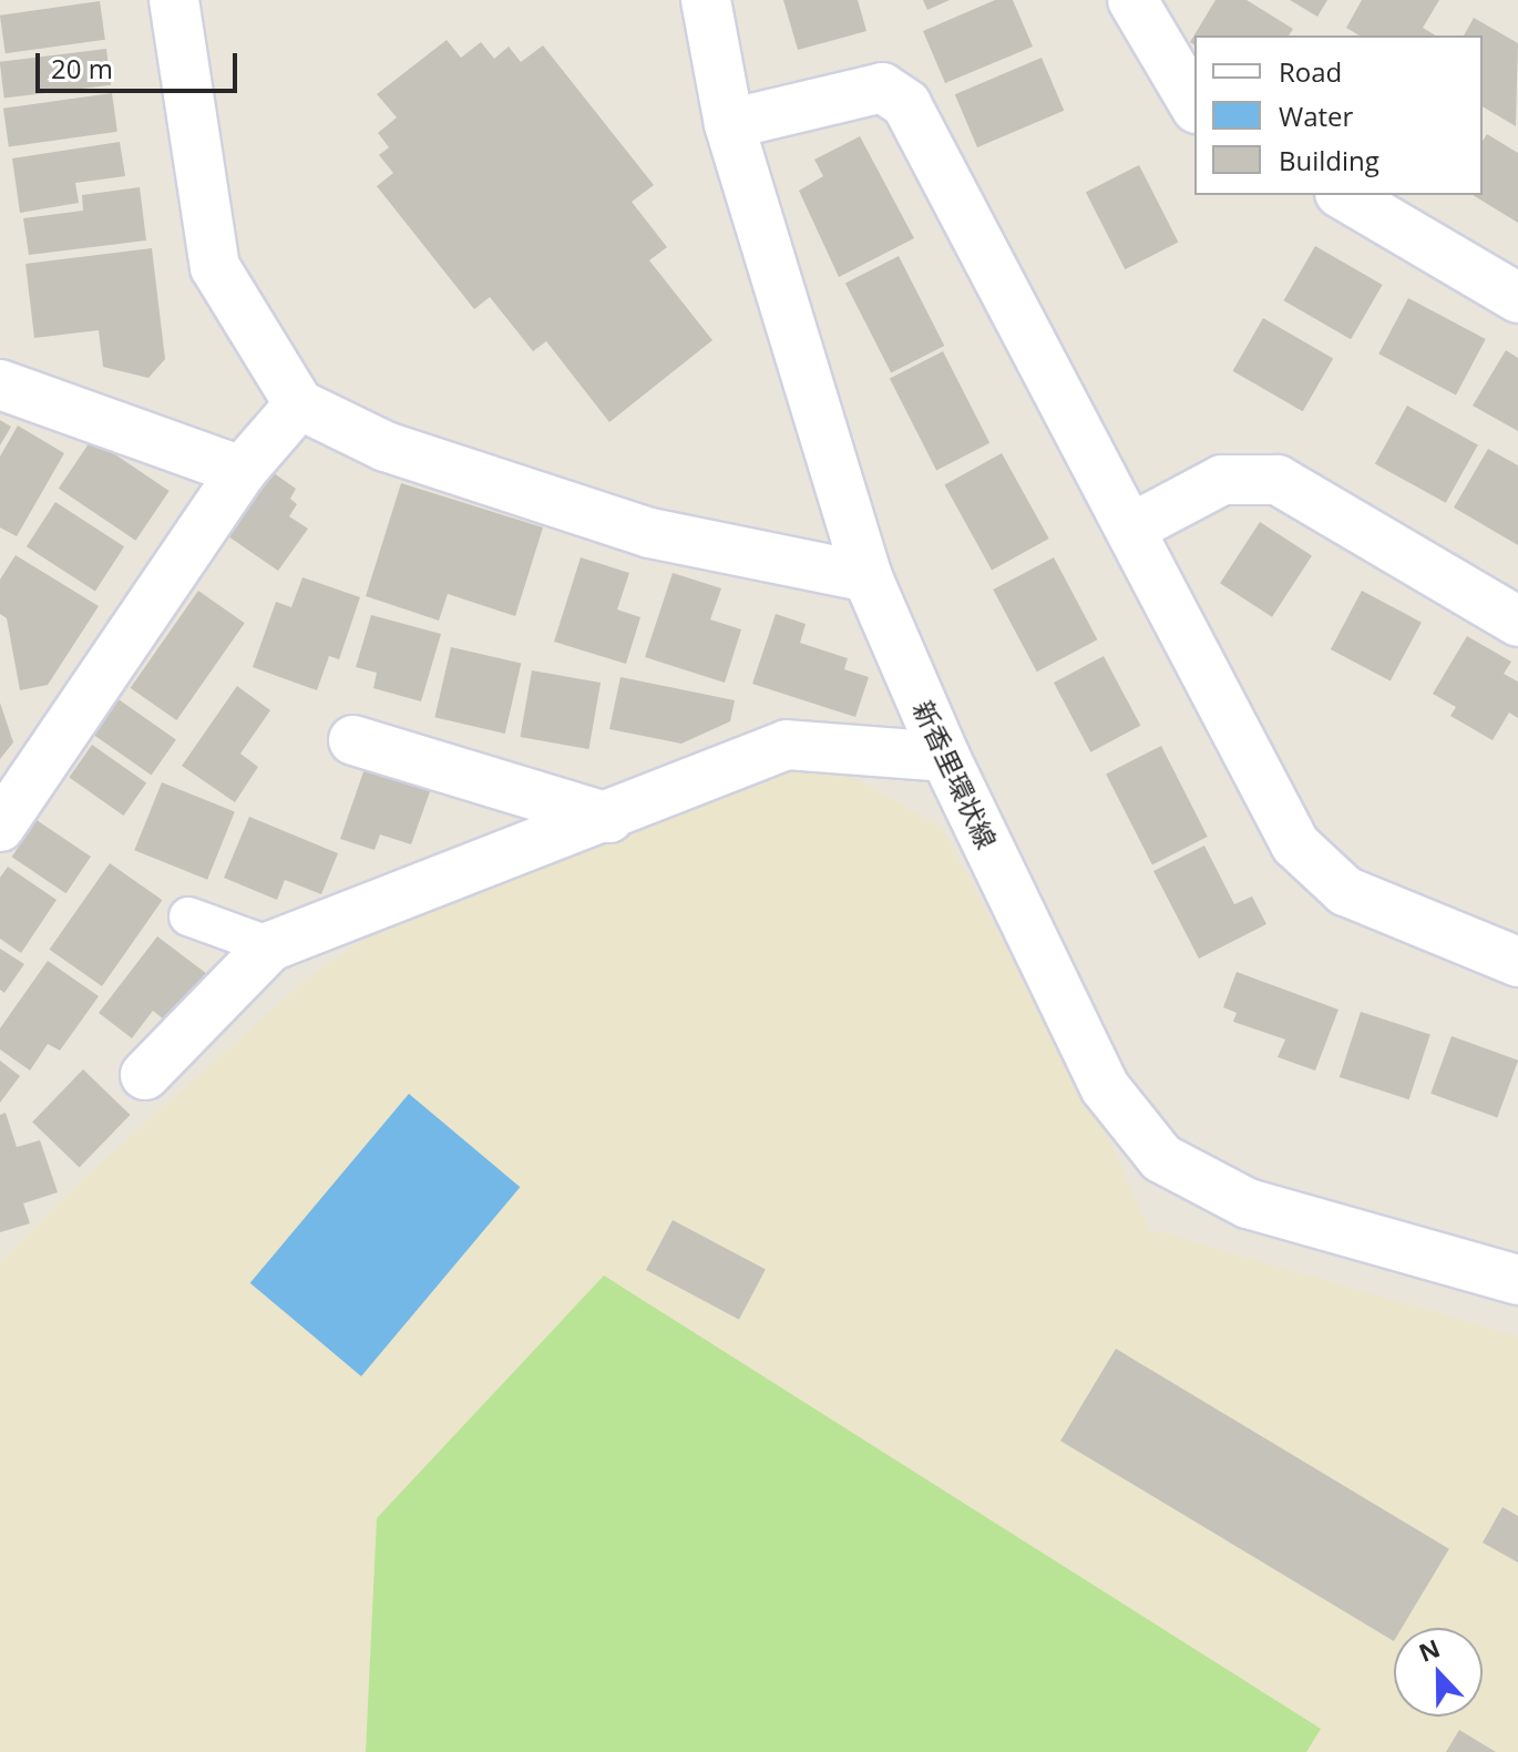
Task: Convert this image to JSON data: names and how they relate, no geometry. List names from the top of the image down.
{
  "streets": {
    "street": ["新香里環状線"]
  },
  "legend": ["Road", "Water", "Building"],
  "scale_bar": "20 m",
  "north": "top"
}
